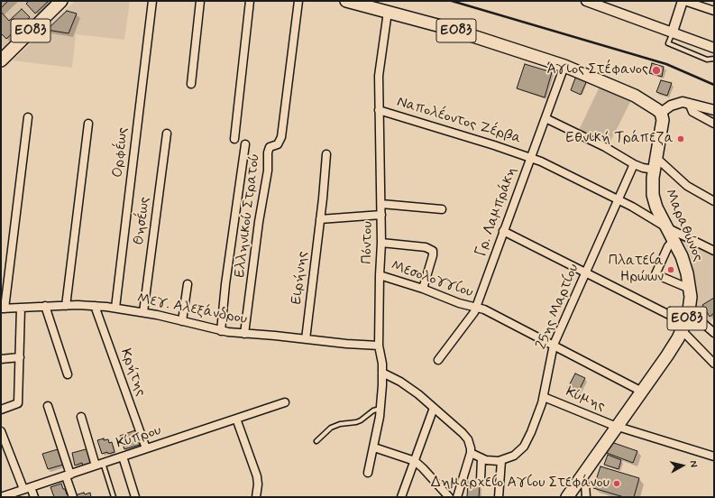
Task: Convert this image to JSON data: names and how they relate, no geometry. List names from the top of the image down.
{
  "streets": {
    "main road": ["ΕΟ83", "Μαραθώνος"],
    "street": [
      "Ναπολέοντος Ζέρβα",
      "Ορφέως",
      "Γρ. Λαμπράκη",
      "Ελληνικού Στρατού",
      "Θησέως",
      "Πόντου",
      "Ειρήνης",
      "Μεσολογγίου",
      "25ης Μαρτίου",
      "Μεγ. Αλεξάνδρου",
      "Κρήτης",
      "Κύμης",
      "Κύπρου"
    ]
  },
  "crossings": [
    ["ΕΟ83", "Γρ. Λαμπράκη"],
    ["ΕΟ83", "Μαραθώνος"],
    ["ΕΟ83", "Πόντου"],
    ["Ναπολέοντος Ζέρβα", "Γρ. Λαμπράκη"],
    ["Ναπολέοντος Ζέρβα", "Μαραθώνος"],
    ["Ναπολέοντος Ζέρβα", "Πόντου"],
    ["Ναπολέοντος Ζέρβα", "25ης Μαρτίου"],
    ["Ορφέως", "Μεγ. Αλεξάνδρου"],
    ["Γρ. Λαμπράκη", "Μεσολογγίου"],
    ["Ελληνικού Στρατού", "Μεγ. Αλεξάνδρου"],
    ["Θησέως", "Μεγ. Αλεξάνδρου"],
    ["Μαραθώνος", "Μεσολογγίου"],
    ["Μαραθώνος", "Κύμης"],
    ["Πόντου", "Μεσολογγίου"],
    ["Πόντου", "Μεγ. Αλεξάνδρου"],
    ["Ειρήνης", "Μεγ. Αλεξάνδρου"],
    ["Μεσολογγίου", "25ης Μαρτίου"],
    ["25ης Μαρτίου", "Κύμης"],
    ["Μεγ. Αλεξάνδρου", "Κρήτης"],
    ["Κρήτης", "Κύπρου"]
  ],
  "places": [
    "Άγιος Στέφανος",
    "Εθνική Τράπεζα",
    "Πλατεία Ηρώων",
    "Δημαρχείο Αγίου Στεφάνου"
  ],
  "north": "right"
}
